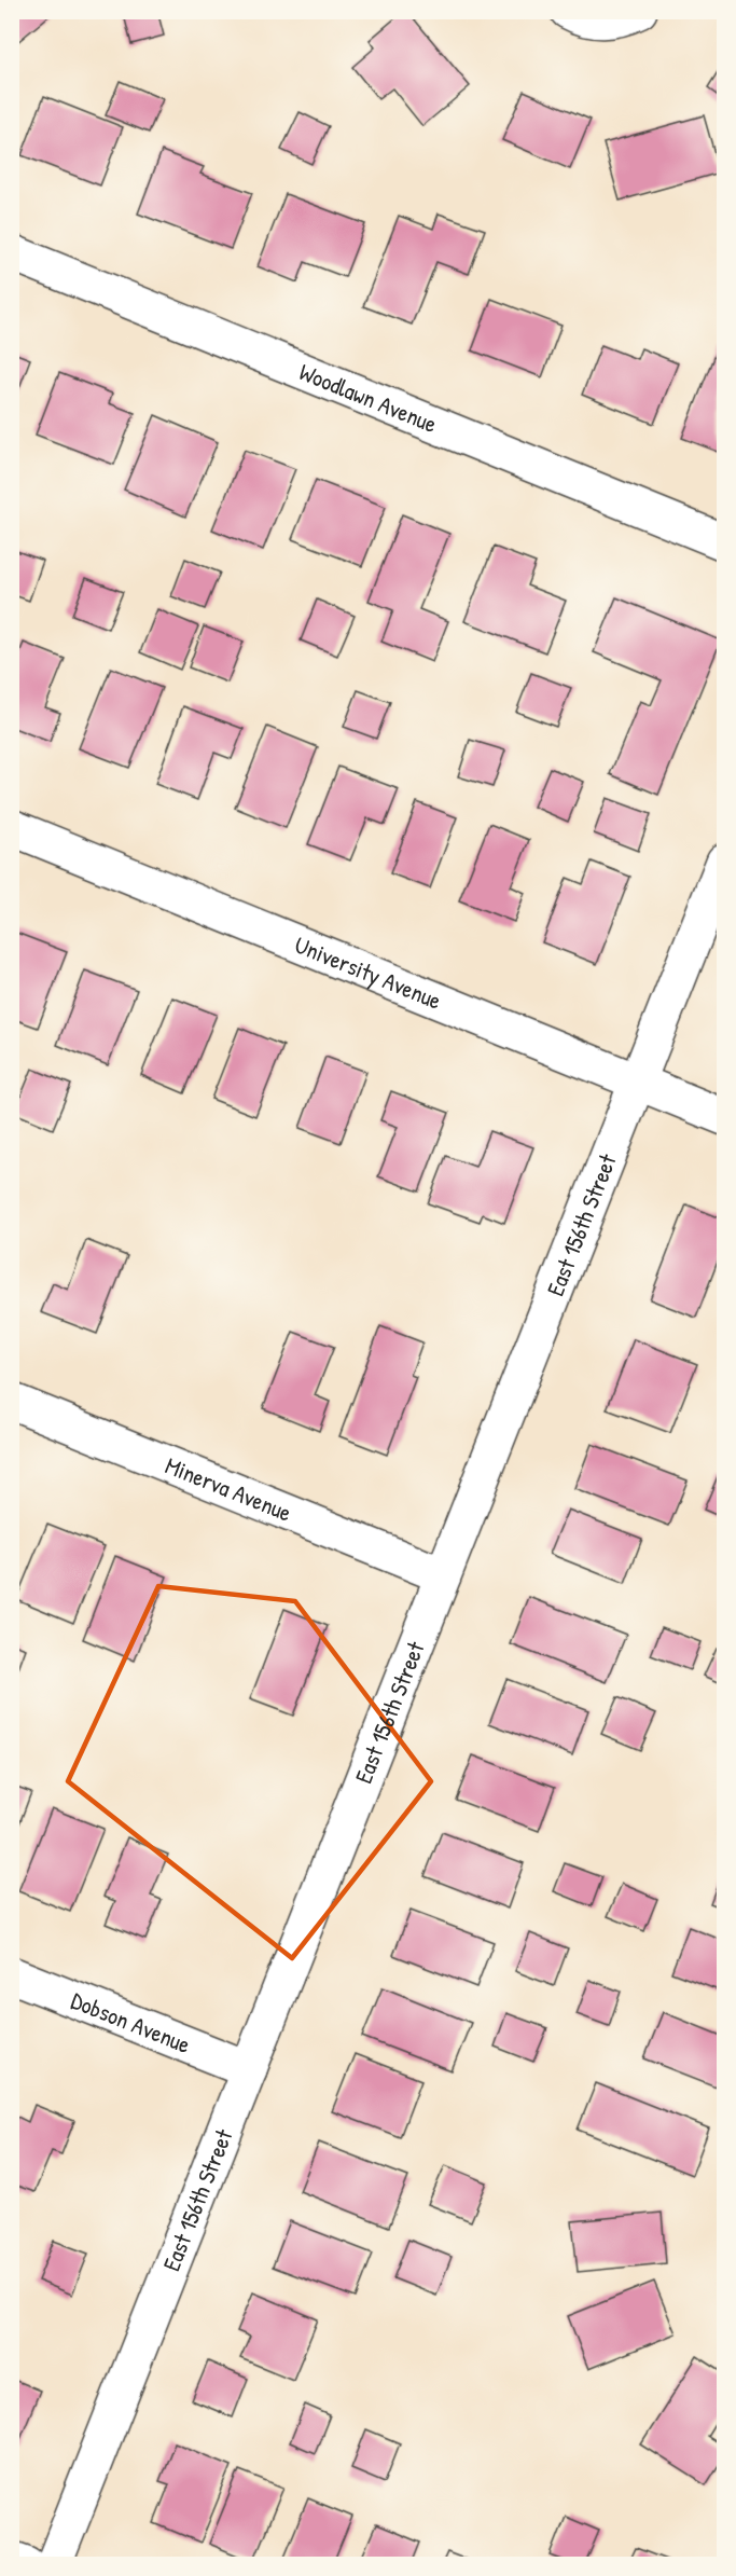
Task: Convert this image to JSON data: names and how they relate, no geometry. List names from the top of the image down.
{
  "streets": {
    "street": [
      "Woodlawn Avenue",
      "University Avenue",
      "East 156th Street",
      "Minerva Avenue",
      "Dobson Avenue"
    ]
  },
  "crossings": [
    ["University Avenue", "East 156th Street"],
    ["East 156th Street", "Minerva Avenue"],
    ["East 156th Street", "Dobson Avenue"]
  ]
}
